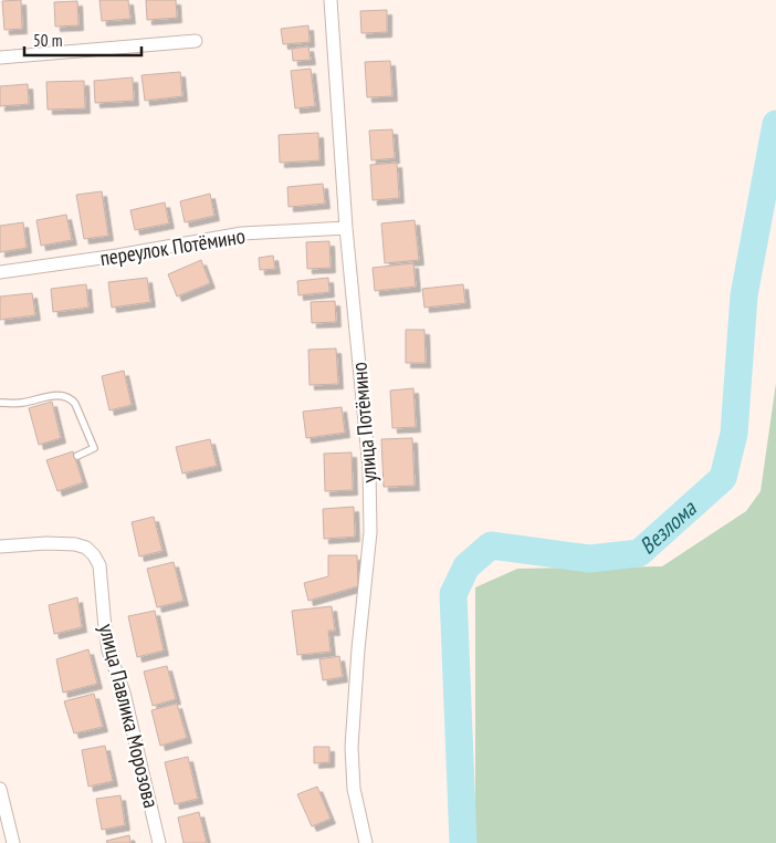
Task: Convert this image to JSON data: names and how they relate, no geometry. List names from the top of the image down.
{
  "streets": {
    "street": ["переулок Потёмино", "улица Потёмино", "улица Павлика Морозова"]
  },
  "crossings": [
    ["переулок Потёмино", "улица Потёмино"]
  ],
  "water": ["Везлома"],
  "scale_bar": "50 m"
}
